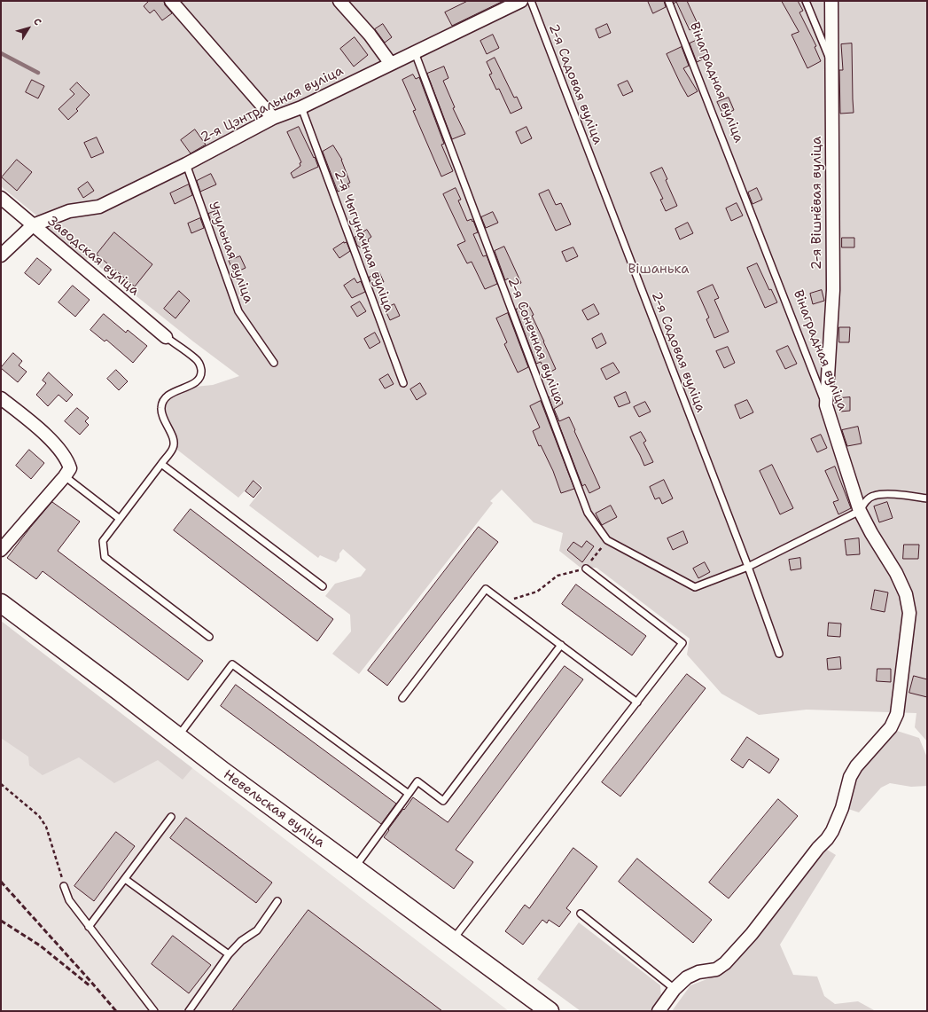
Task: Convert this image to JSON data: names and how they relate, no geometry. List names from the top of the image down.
{
  "streets": {
    "street": [
      "Вінаградная вуліца",
      "2-я Цэнтральная вуліца",
      "2-я Вішнёвая вуліца",
      "Заводская вуліца",
      "Невельская вуліца"
    ],
    "lane": [
      "2-я Садовая вуліца",
      "2-я Чыгуначная вуліца",
      "Утульная вуліца",
      "2-я Сонечная вуліца"
    ]
  },
  "crossings": [
    ["Вінаградная вуліца", "2-я Вішнёвая вуліца"],
    ["2-я Садовая вуліца", "2-я Сонечная вуліца"],
    ["2-я Цэнтральная вуліца", "2-я Чыгуначная вуліца"],
    ["2-я Цэнтральная вуліца", "Утульная вуліца"],
    ["2-я Цэнтральная вуліца", "Заводская вуліца"],
    ["2-я Цэнтральная вуліца", "2-я Сонечная вуліца"]
  ],
  "parks": ["Вішанька"],
  "north": "top right"
}
